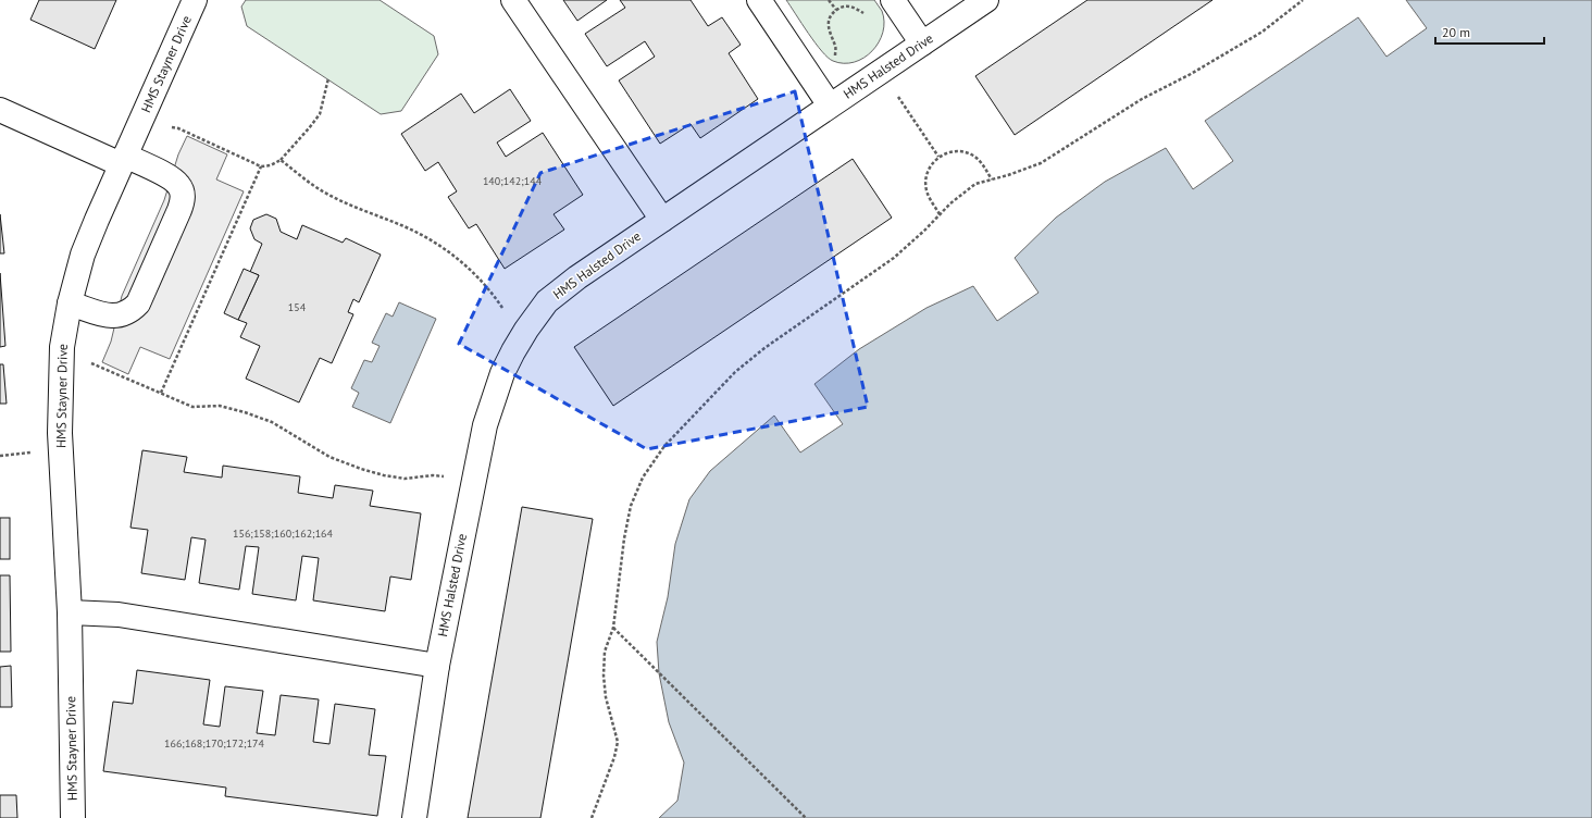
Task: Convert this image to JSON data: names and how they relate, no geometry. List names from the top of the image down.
{
  "streets": {
    "street": ["HMS Stayner Drive", "HMS Halsted Drive"]
  },
  "house_numbers": [
    "140;142;144",
    "154",
    "156;158;160;162;164",
    "166;168;170;172;174"
  ],
  "scale_bar": "20 m"
}
